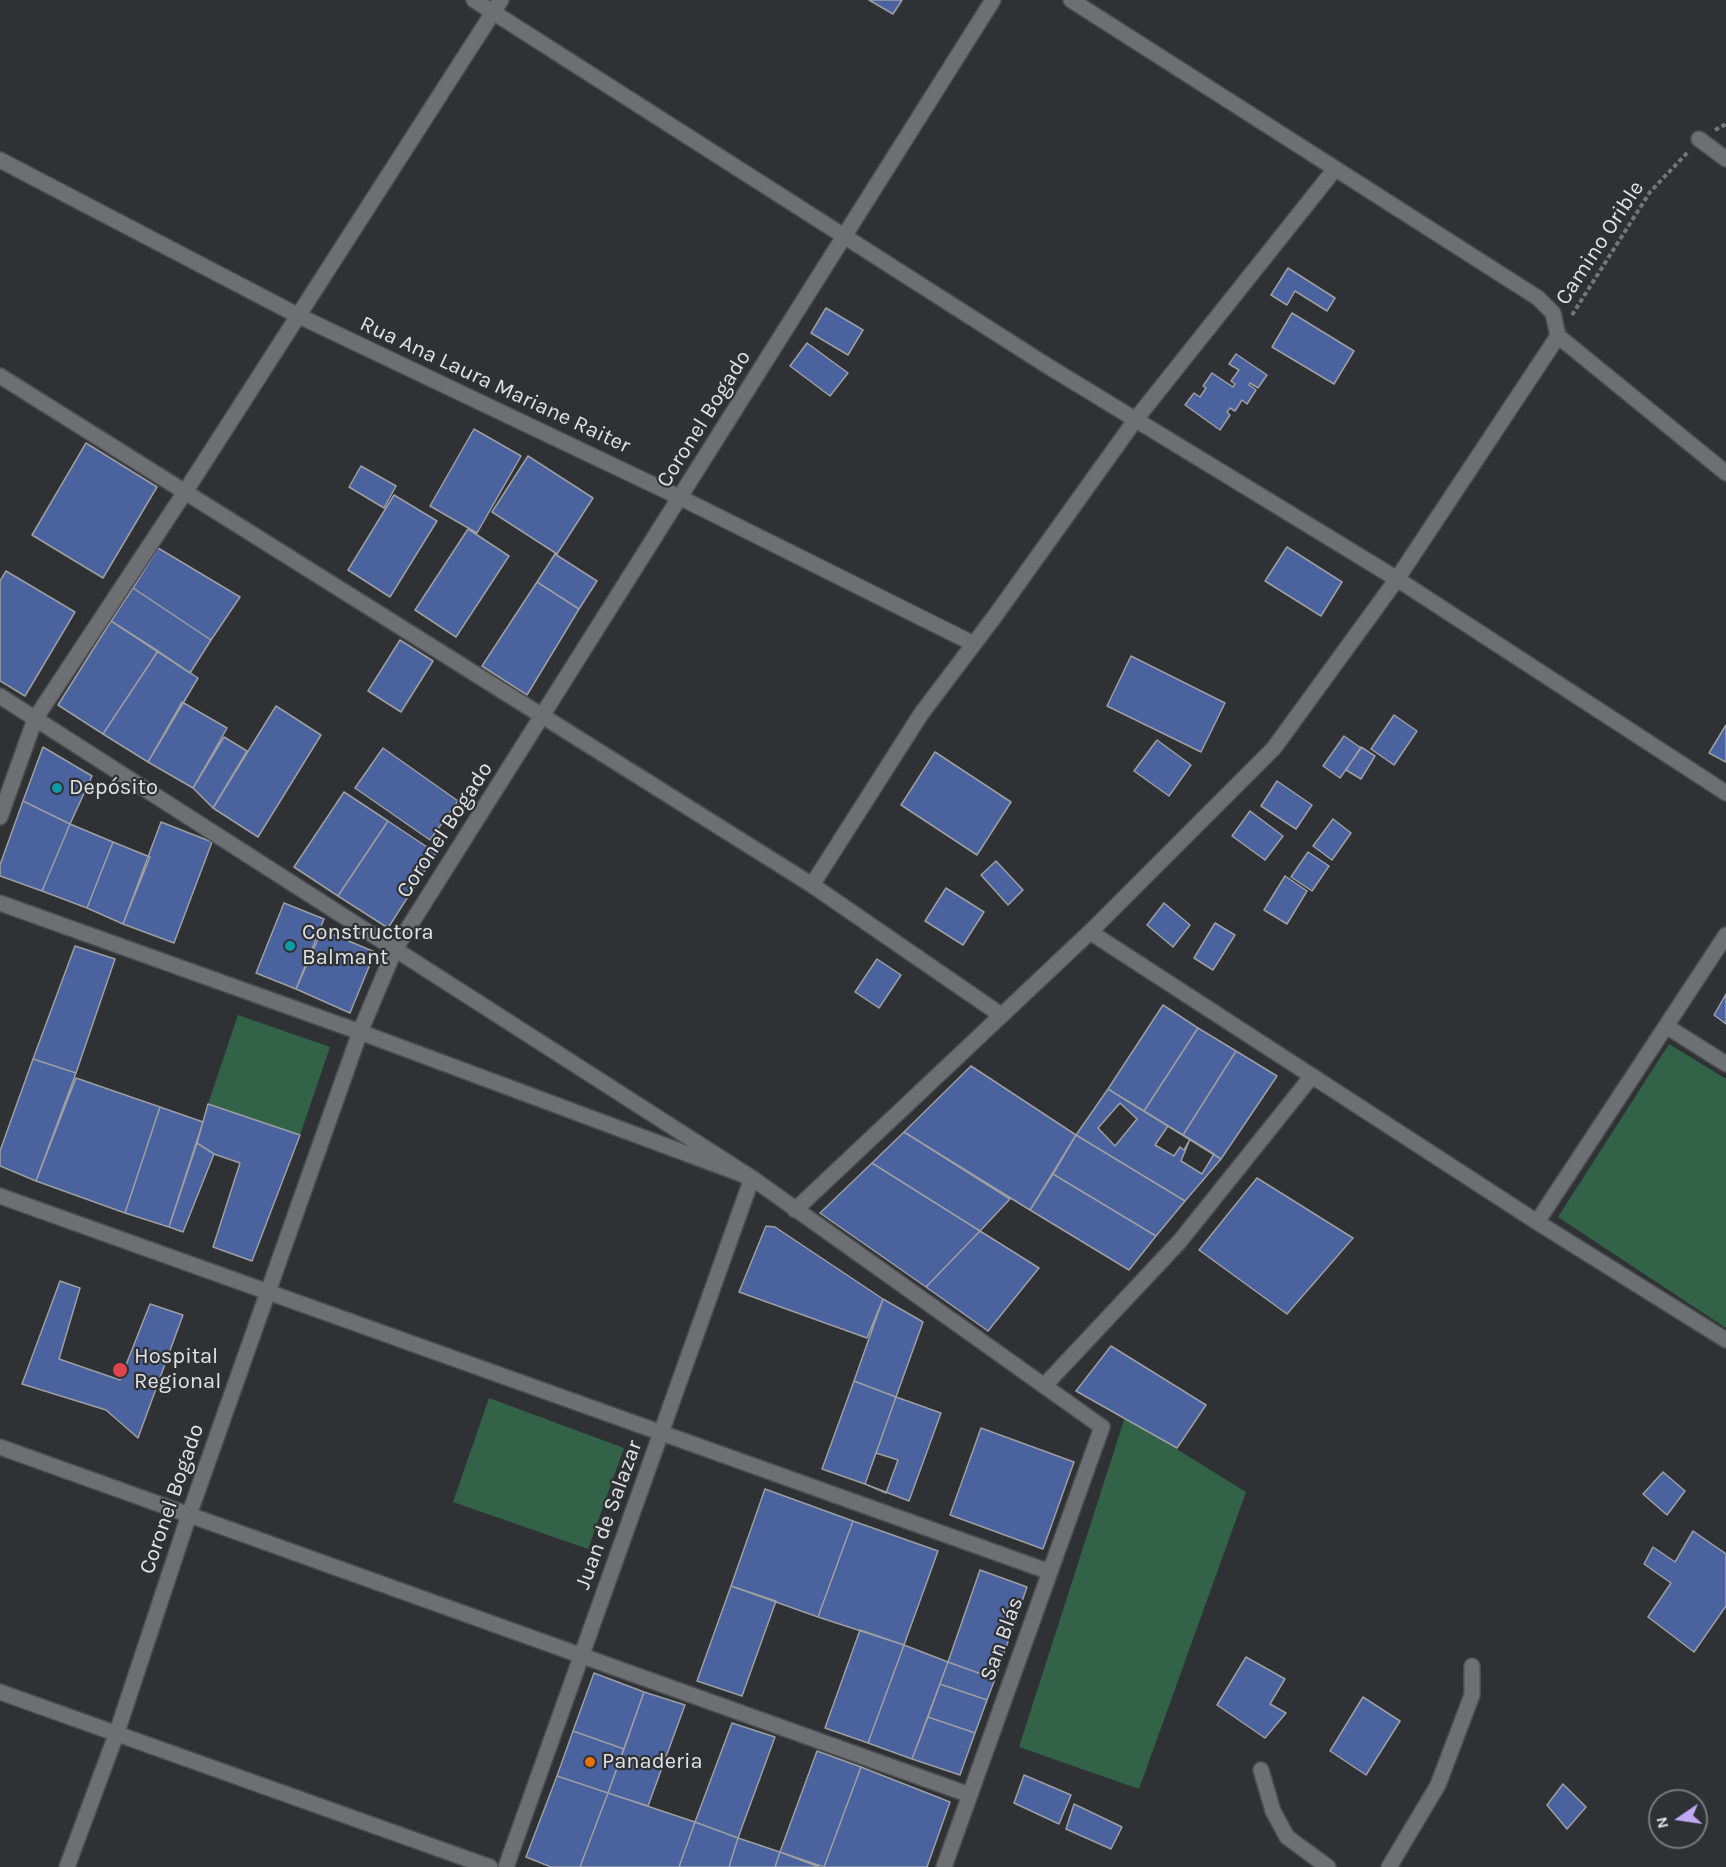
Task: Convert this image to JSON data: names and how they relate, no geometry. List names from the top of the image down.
{
  "streets": {
    "street": [
      "Rua Ana Laura Mariane Raiter",
      "Coronel Bogado",
      "Juan de Salazar",
      "San Blás"
    ],
    "path": ["Camino Orible"]
  },
  "crossings": [
    ["Rua Ana Laura Mariane Raiter", "Coronel Bogado"]
  ],
  "places": [
    "Depósito",
    "Constructora Balmant",
    "Hospital Regional",
    "Panaderia"
  ],
  "north": "left"
}
